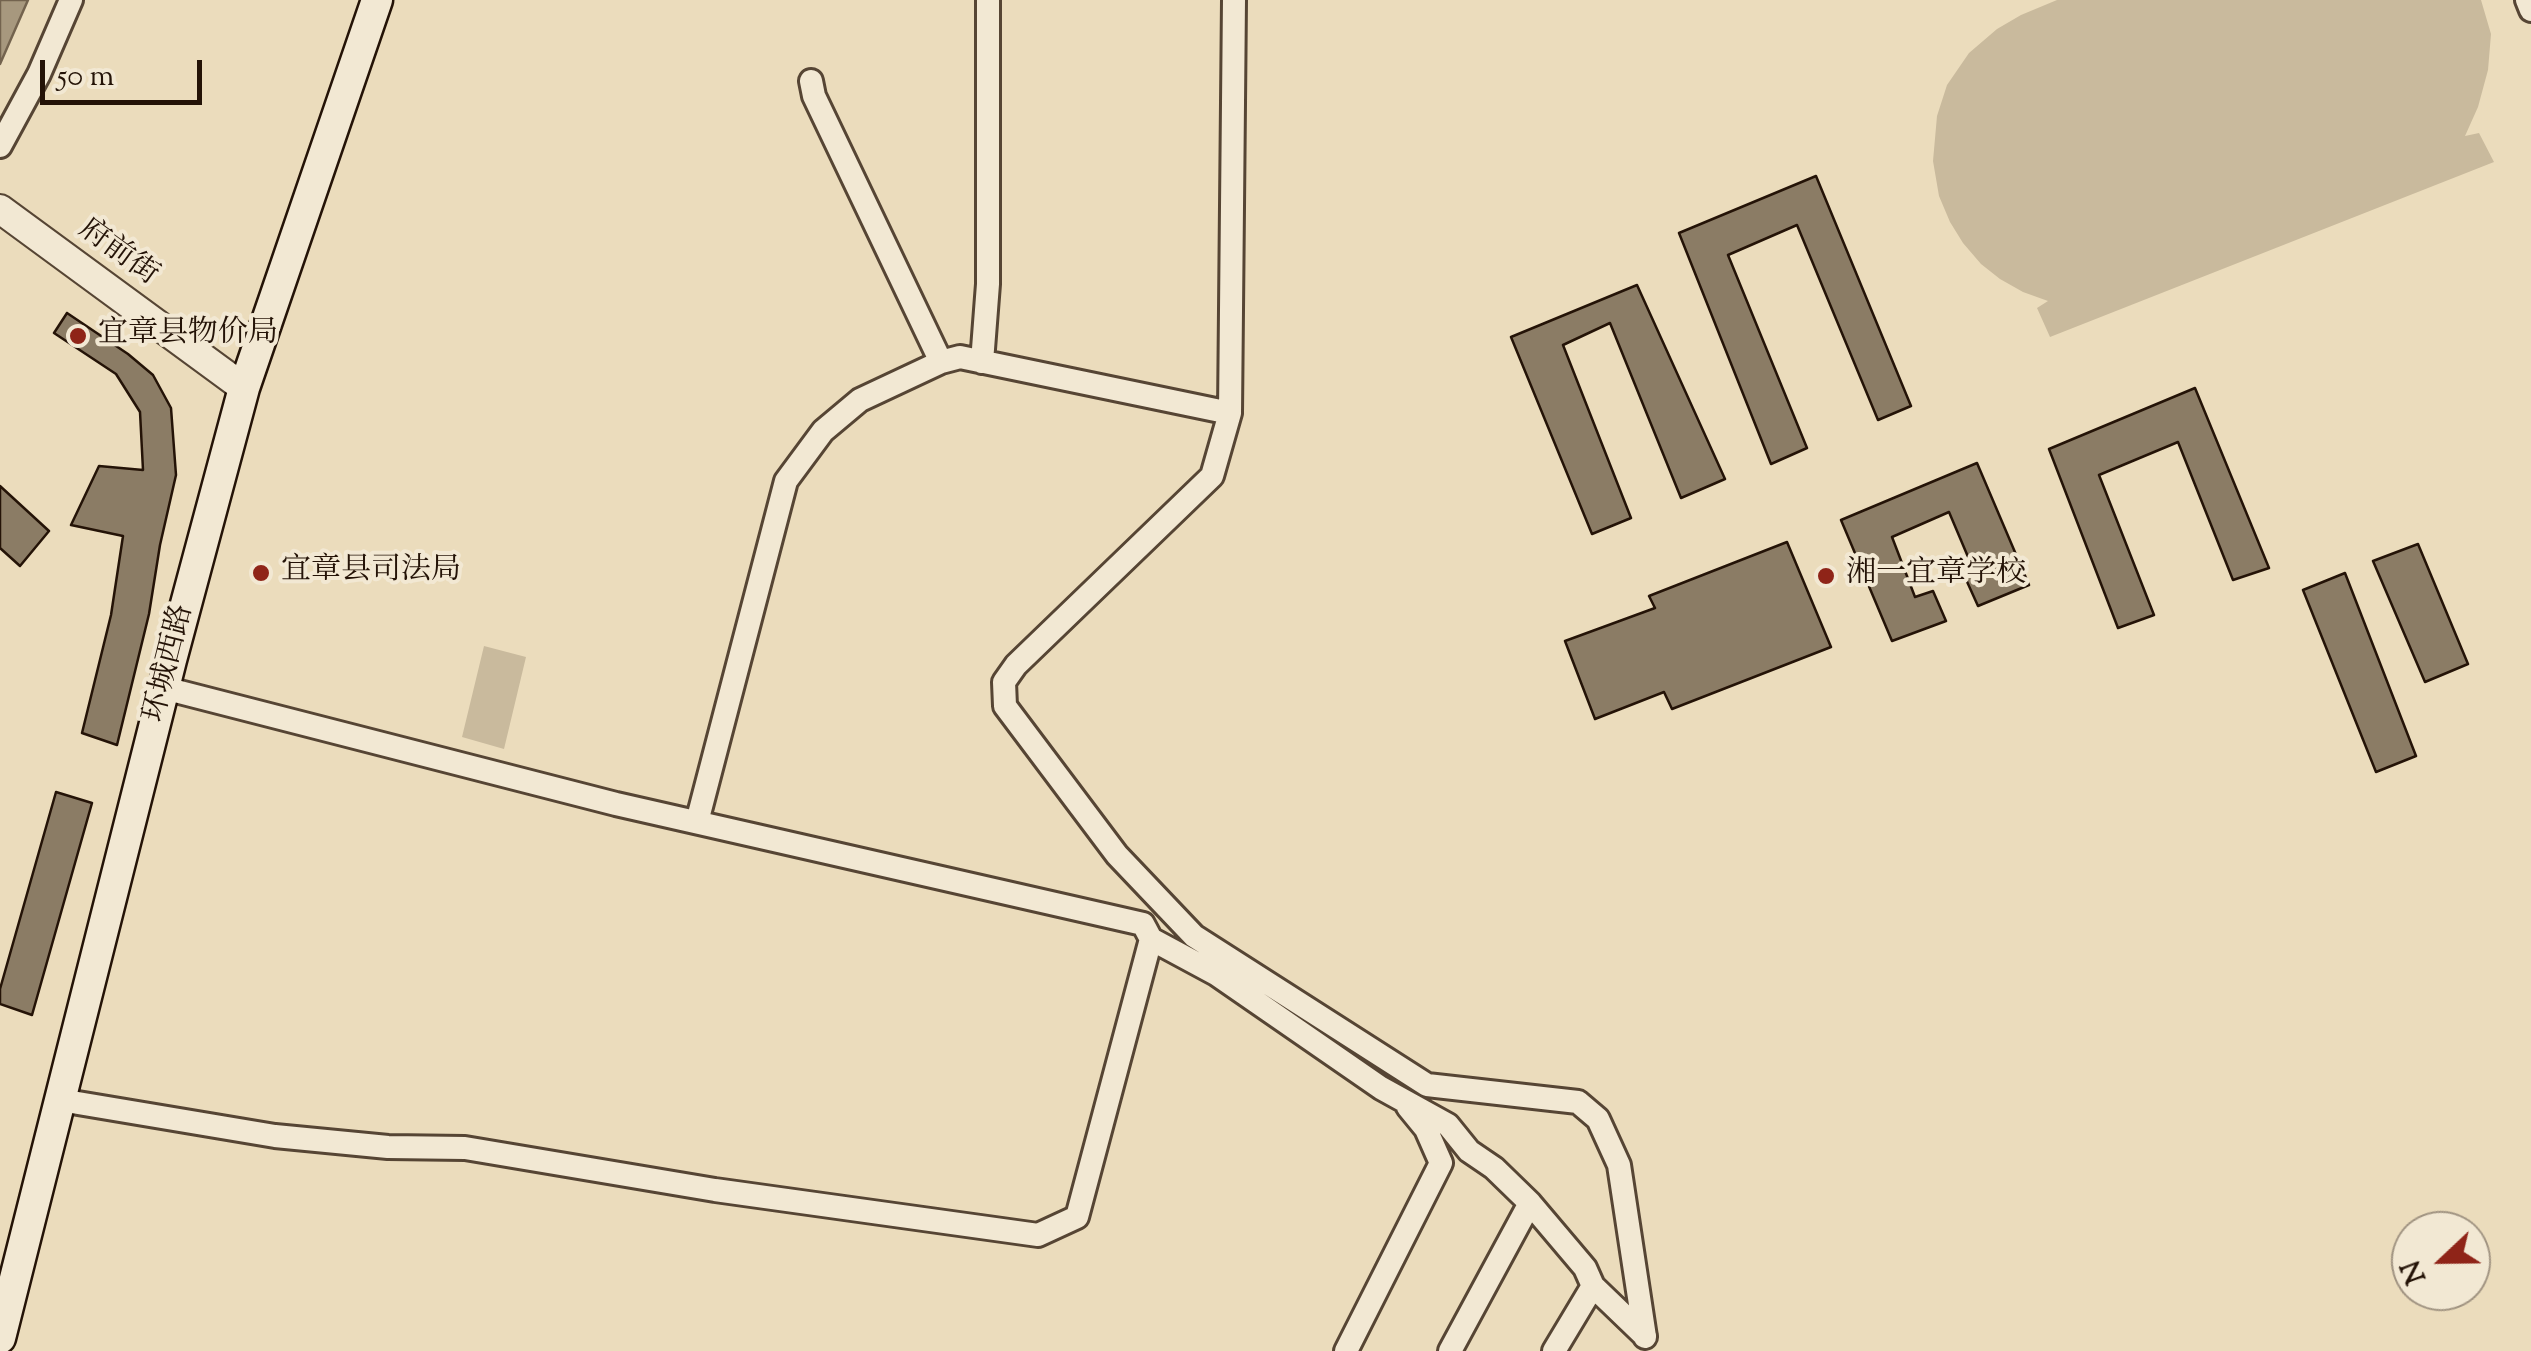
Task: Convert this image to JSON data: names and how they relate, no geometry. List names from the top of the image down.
{
  "streets": {
    "main road": ["环城西路"],
    "street": ["府前街"]
  },
  "crossings": [
    ["府前街", "环城西路"]
  ],
  "places": ["宜章县物价局", "宜章县司法局", "湘一宜章学校"],
  "scale_bar": "50 m",
  "north": "left"
}
